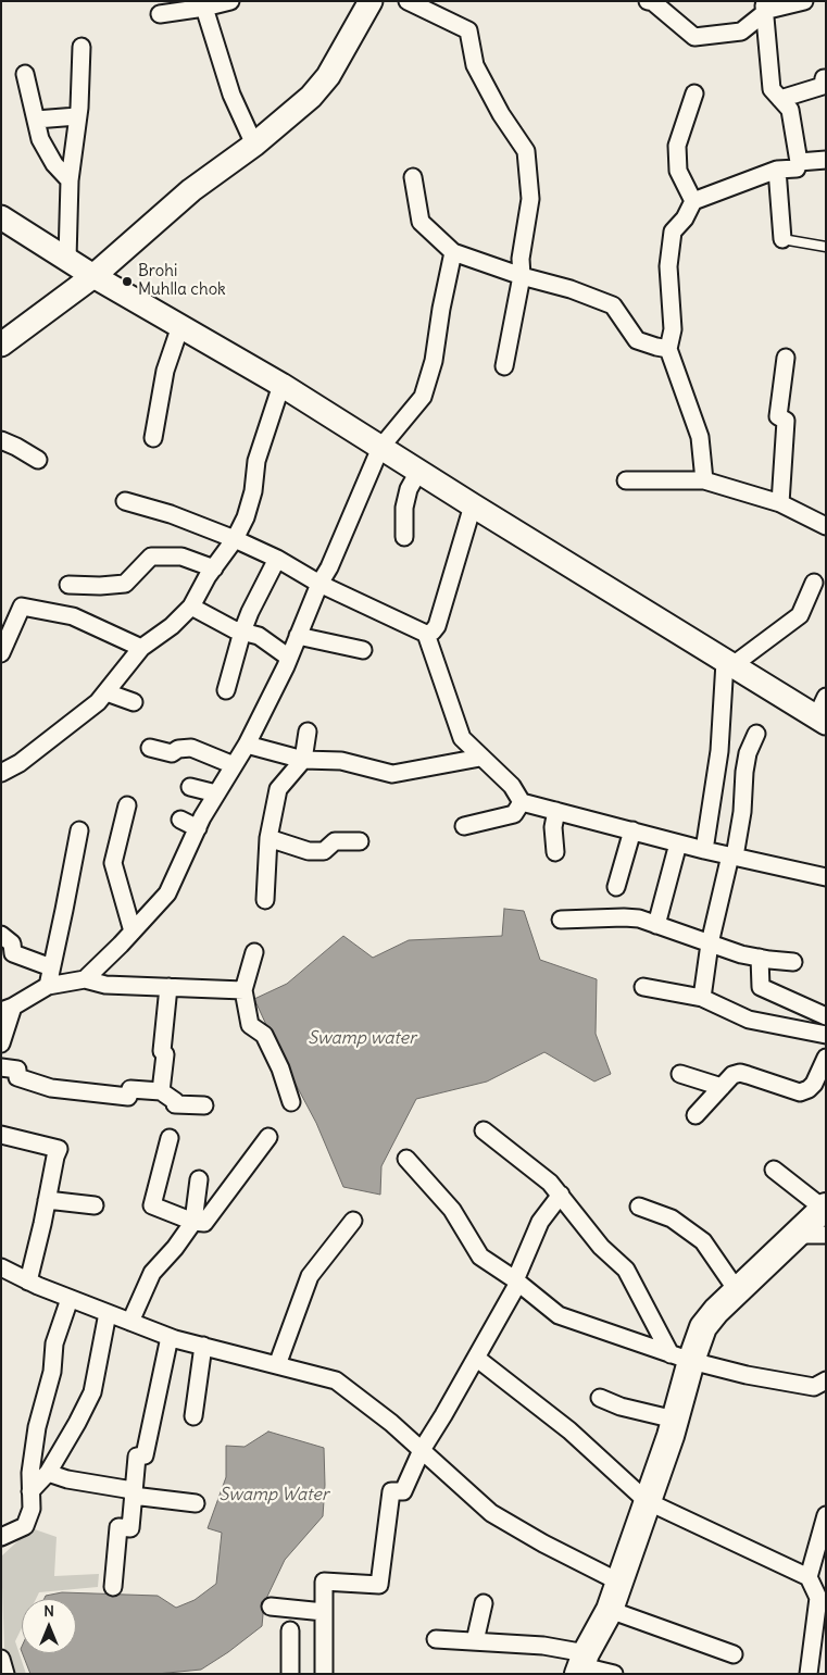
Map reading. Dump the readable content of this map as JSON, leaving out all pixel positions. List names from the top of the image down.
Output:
{
  "water": ["Swamp water", "Swamp Water"],
  "places": ["Brohi Muhlla chok"],
  "north": "top"
}
